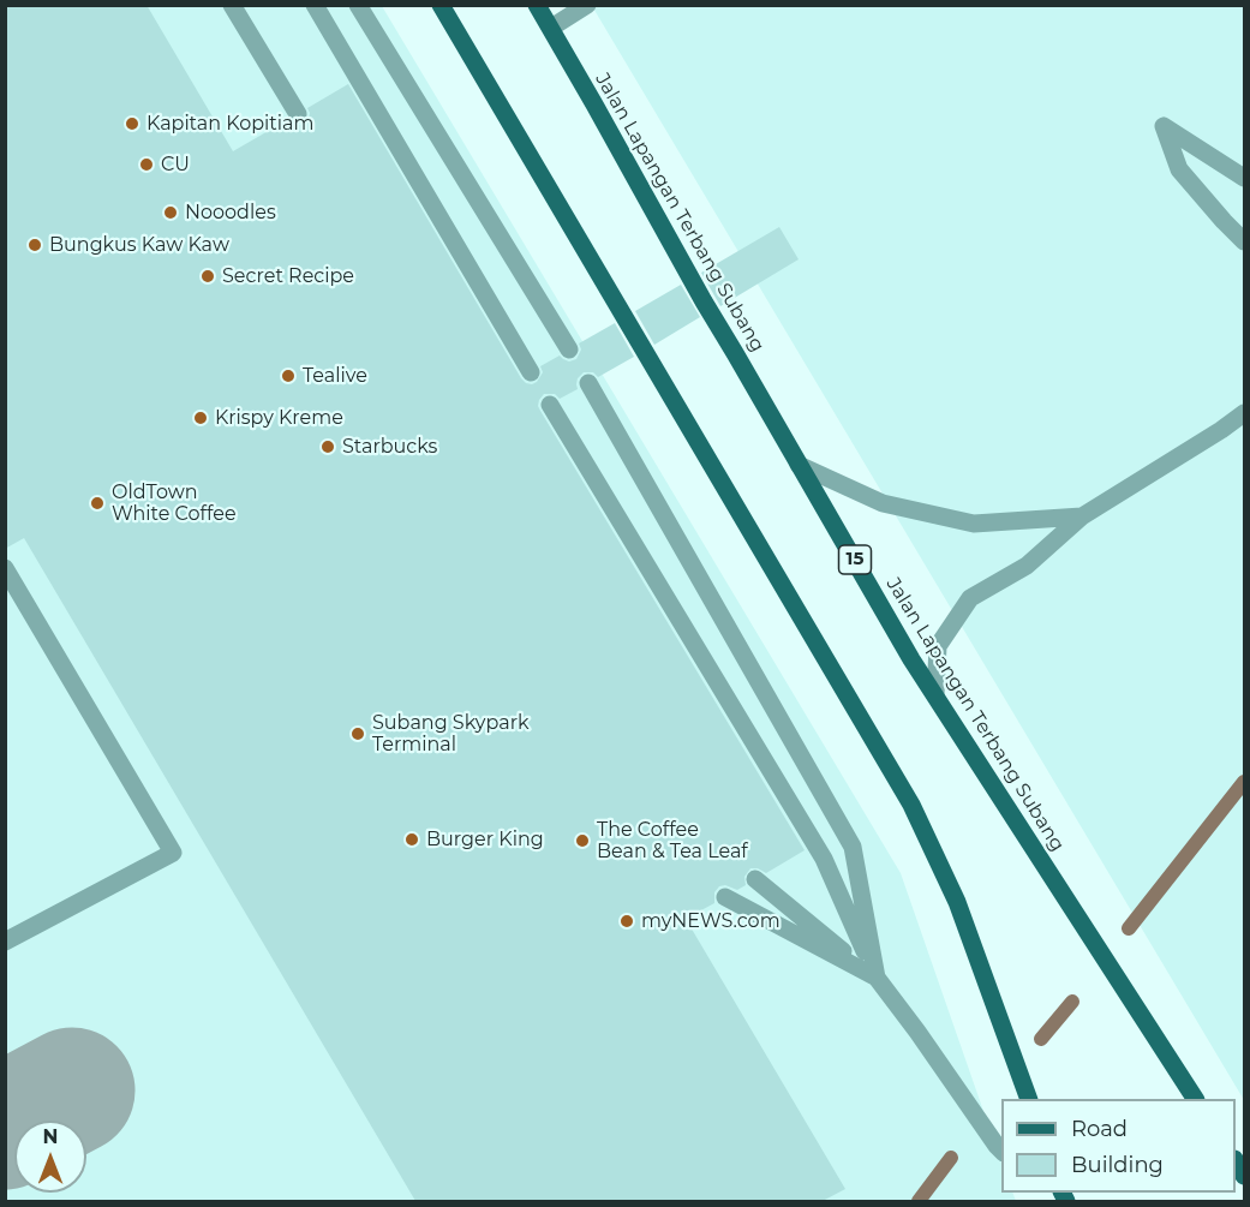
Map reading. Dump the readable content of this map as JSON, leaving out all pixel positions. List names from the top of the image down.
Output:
{
  "streets": {
    "main road": ["Jalan Lapangan Terbang Subang", "15"]
  },
  "places": [
    "Kapitan Kopitiam",
    "CU",
    "Nooodles",
    "Bungkus Kaw Kaw",
    "Secret Recipe",
    "Tealive",
    "Krispy Kreme",
    "Starbucks",
    "OldTown White Coffee",
    "Subang Skypark Terminal",
    "Burger King",
    "The Coffee Bean & Tea Leaf",
    "myNEWS.com"
  ],
  "legend": ["Road", "Building"],
  "north": "top"
}
